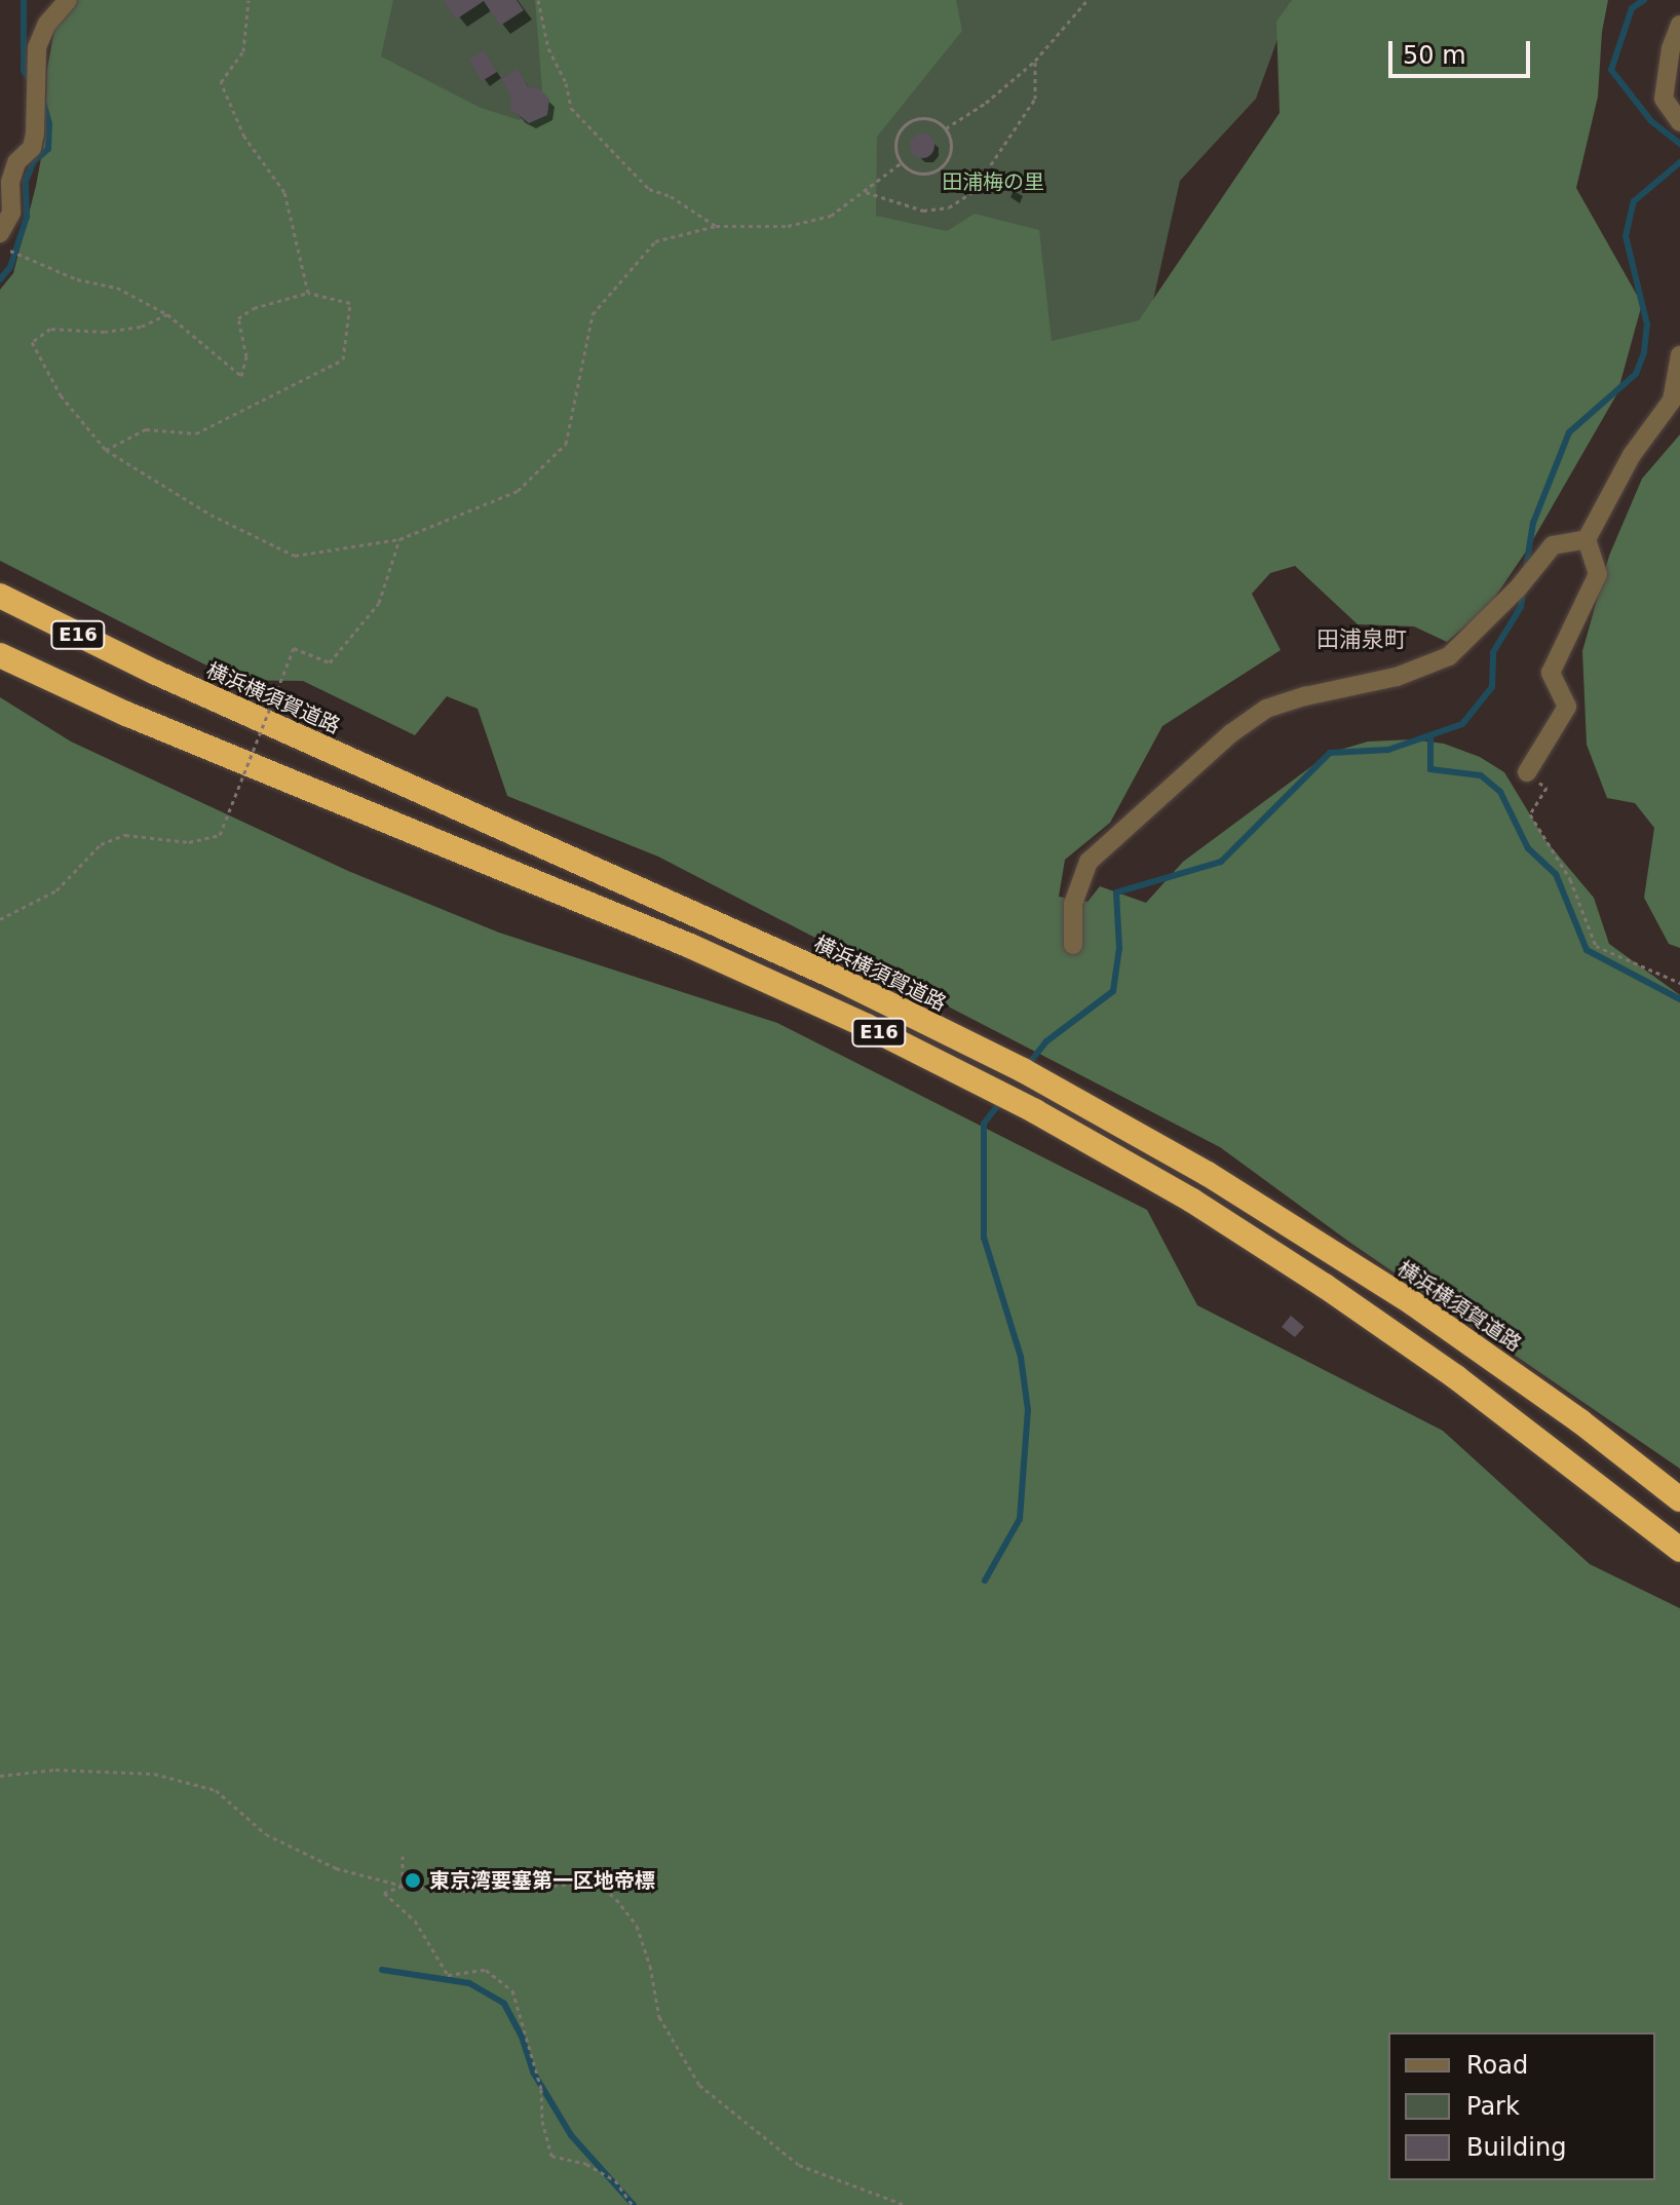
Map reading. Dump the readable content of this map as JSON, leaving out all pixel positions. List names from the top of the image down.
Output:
{
  "streets": {
    "highway": ["E16", "横浜横須賀道路"]
  },
  "districts": ["田浦泉町"],
  "parks": ["田浦梅の里"],
  "places": ["東京湾要塞第一区地帝標"],
  "legend": ["Road", "Park", "Building"],
  "scale_bar": "50 m"
}
